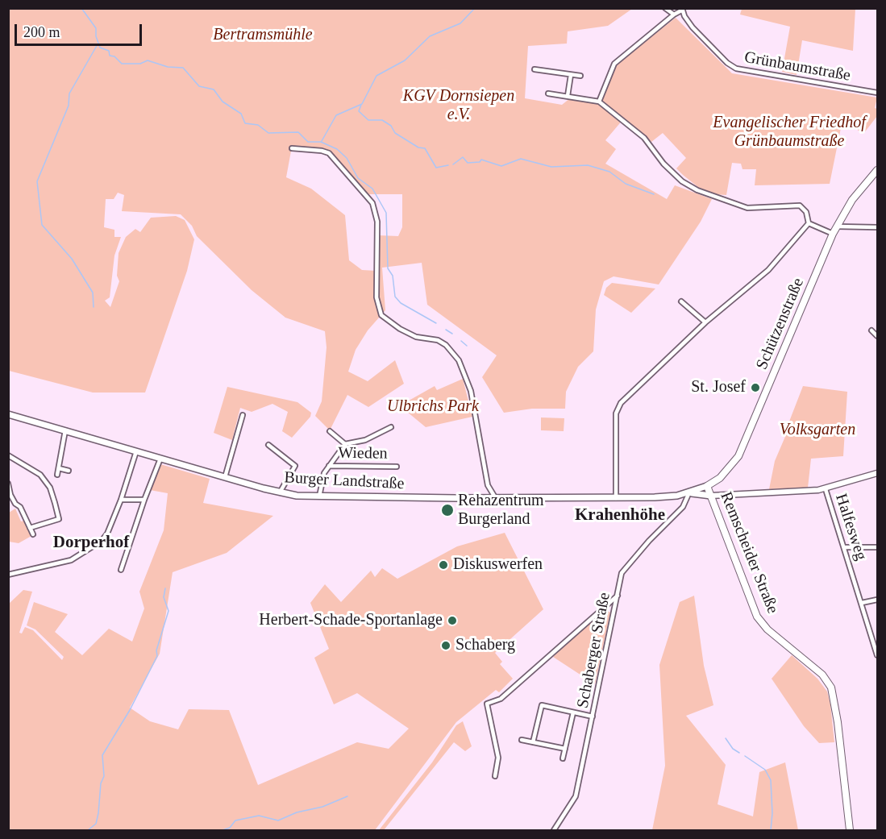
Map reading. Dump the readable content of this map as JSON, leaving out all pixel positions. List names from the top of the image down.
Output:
{
  "streets": {
    "main road": ["Schützenstraße", "Burger Landstraße", "Remscheider Straße"],
    "street": [
      "Grünbaumstraße",
      "Wieden",
      "Halfesweg",
      "Schaberger Straße"
    ]
  },
  "crossings": [
    ["Schützenstraße", "Burger Landstraße"],
    ["Schützenstraße", "Remscheider Straße"],
    ["Wieden", "Burger Landstraße"],
    ["Burger Landstraße", "Remscheider Straße"],
    ["Burger Landstraße", "Schaberger Straße"]
  ],
  "districts": ["Krahenhöhe", "Dorperhof"],
  "parks": [
    "Bertramsmühle",
    "KGV Dornsiepen e.V.",
    "Evangelischer Friedhof Grünbaumstraße",
    "Ulbrichs Park",
    "Volksgarten"
  ],
  "places": [
    "St. Josef",
    "Rehazentrum Burgerland",
    "Diskuswerfen",
    "Herbert-Schade-Sportanlage",
    "Schaberg"
  ],
  "scale_bar": "200 m"
}
